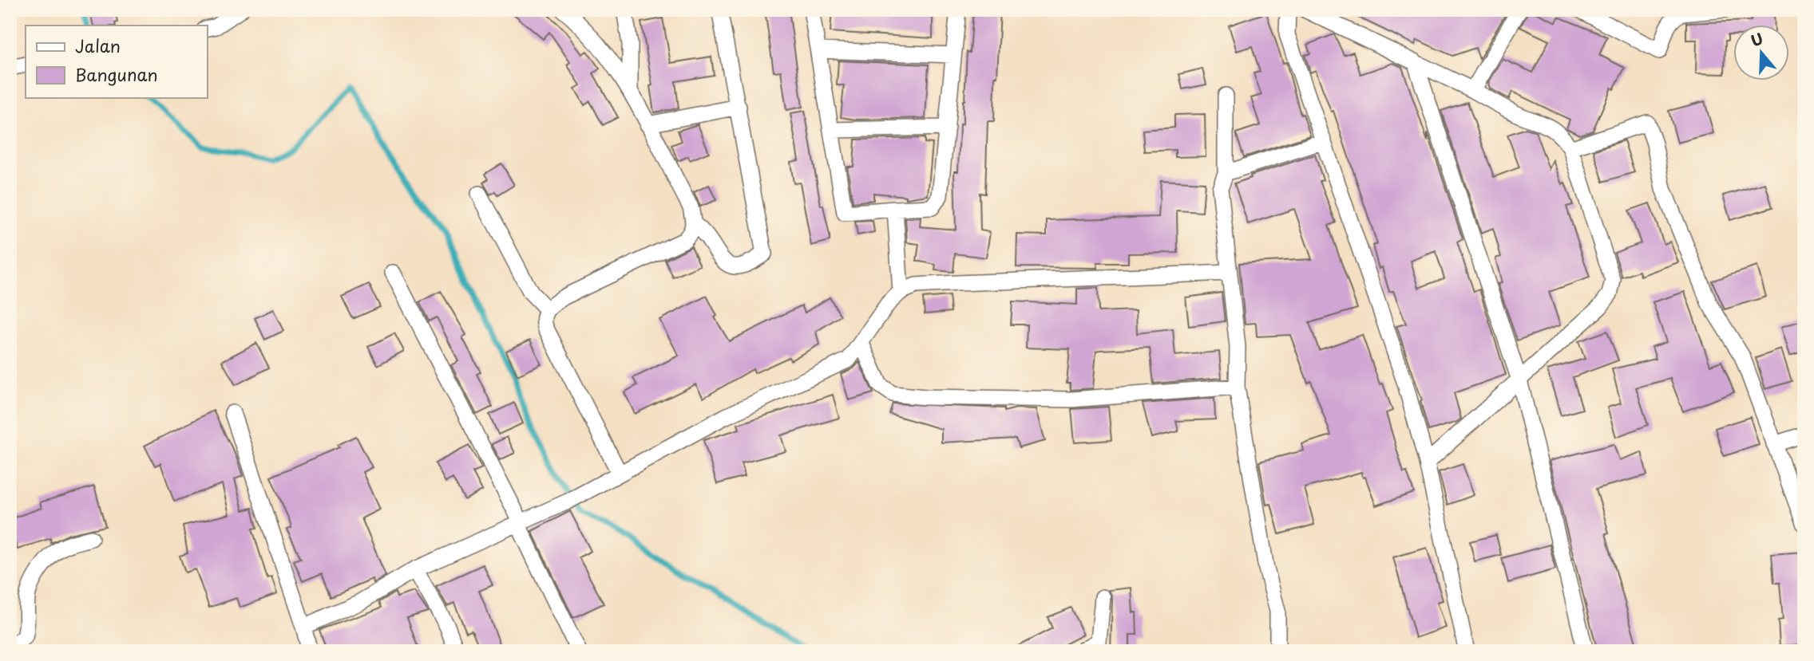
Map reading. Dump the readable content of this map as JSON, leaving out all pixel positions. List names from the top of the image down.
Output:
{
  "legend": ["Jalan", "Bangunan"],
  "north": "top"
}
